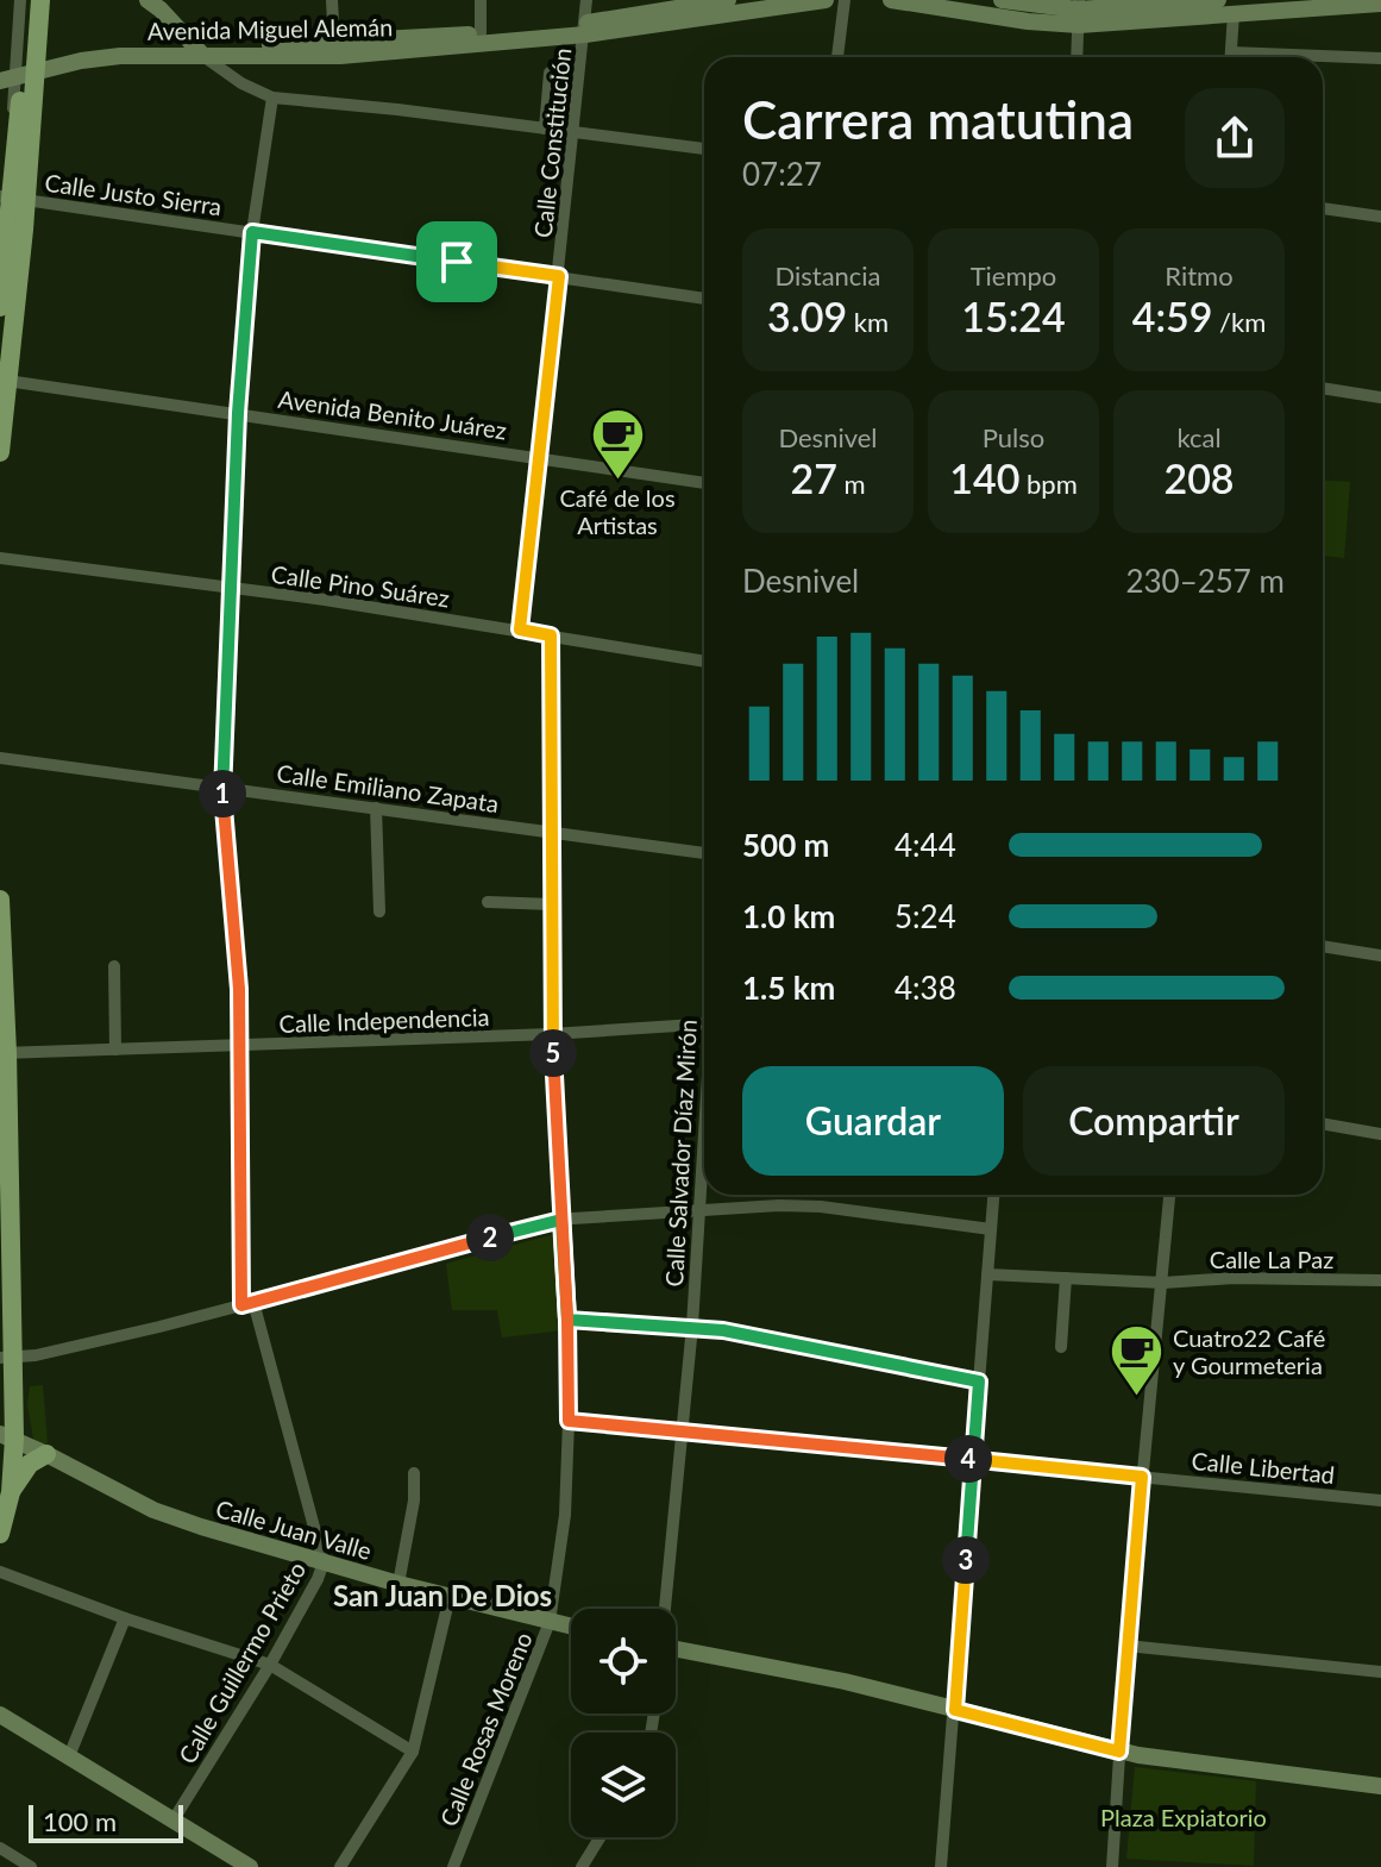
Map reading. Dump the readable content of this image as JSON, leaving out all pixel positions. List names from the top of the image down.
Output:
{
  "streets": {
    "main road": ["Avenida Miguel Alemán", "Calle Juan Valle"],
    "street": [
      "Calle Constitución",
      "Calle Justo Sierra",
      "Avenida Benito Juárez",
      "Calle Pino Suárez",
      "Calle Emiliano Zapata",
      "Calle Independencia",
      "Calle Salvador Díaz Mirón",
      "Calle La Paz",
      "Calle Libertad",
      "Calle Guillermo Prieto",
      "Calle Rosas Moreno"
    ]
  },
  "crossings": [
    ["Avenida Miguel Alemán", "Calle Constitución"],
    ["Calle Constitución", "Calle Justo Sierra"],
    ["Calle Constitución", "Avenida Benito Juárez"],
    ["Calle Constitución", "Calle Pino Suárez"],
    ["Calle Justo Sierra", "Calle Guillermo Prieto"],
    ["Avenida Benito Juárez", "Calle Guillermo Prieto"],
    ["Calle Pino Suárez", "Calle Guillermo Prieto"],
    ["Calle Pino Suárez", "Calle Rosas Moreno"],
    ["Calle Emiliano Zapata", "Calle Guillermo Prieto"],
    ["Calle Emiliano Zapata", "Calle Rosas Moreno"],
    ["Calle Independencia", "Calle Guillermo Prieto"],
    ["Calle Independencia", "Calle Rosas Moreno"],
    ["Calle Salvador Díaz Mirón", "Calle Libertad"],
    ["Calle Libertad", "Calle Rosas Moreno"],
    ["Calle Juan Valle", "Calle Guillermo Prieto"],
    ["Calle Juan Valle", "Calle Rosas Moreno"]
  ],
  "districts": ["San Juan De Dios"],
  "parks": ["Plaza Expiatorio"],
  "places": {
    "cafe": ["Café de los Artistas", "Cuatro22 Café y Gourmeteria"]
  },
  "scale_bar": "100 m",
  "page": {
    "heading": ["Carrera matutina", "07:27"],
    "stats": [
      ["Distancia", "3.09 km"],
      ["Tiempo", "15:24"],
      ["Ritmo", "4:59 /km"],
      ["Desnivel", "27 m"],
      ["Pulso", "140 bpm"],
      ["kcal", "208"]
    ],
    "chart": ["Desnivel", "230–257 m"],
    "pins": [
      "1",
      "5",
      "2",
      "4",
      "3"
    ],
    "list": [
      {
        "name": "500 m",
        "note": "4:44"
      },
      {
        "name": "1.0 km",
        "note": "5:24"
      },
      {
        "name": "1.5 km",
        "note": "4:38"
      }
    ],
    "buttons": ["Guardar", "Compartir"],
    "scale": "100 m"
  }
}
